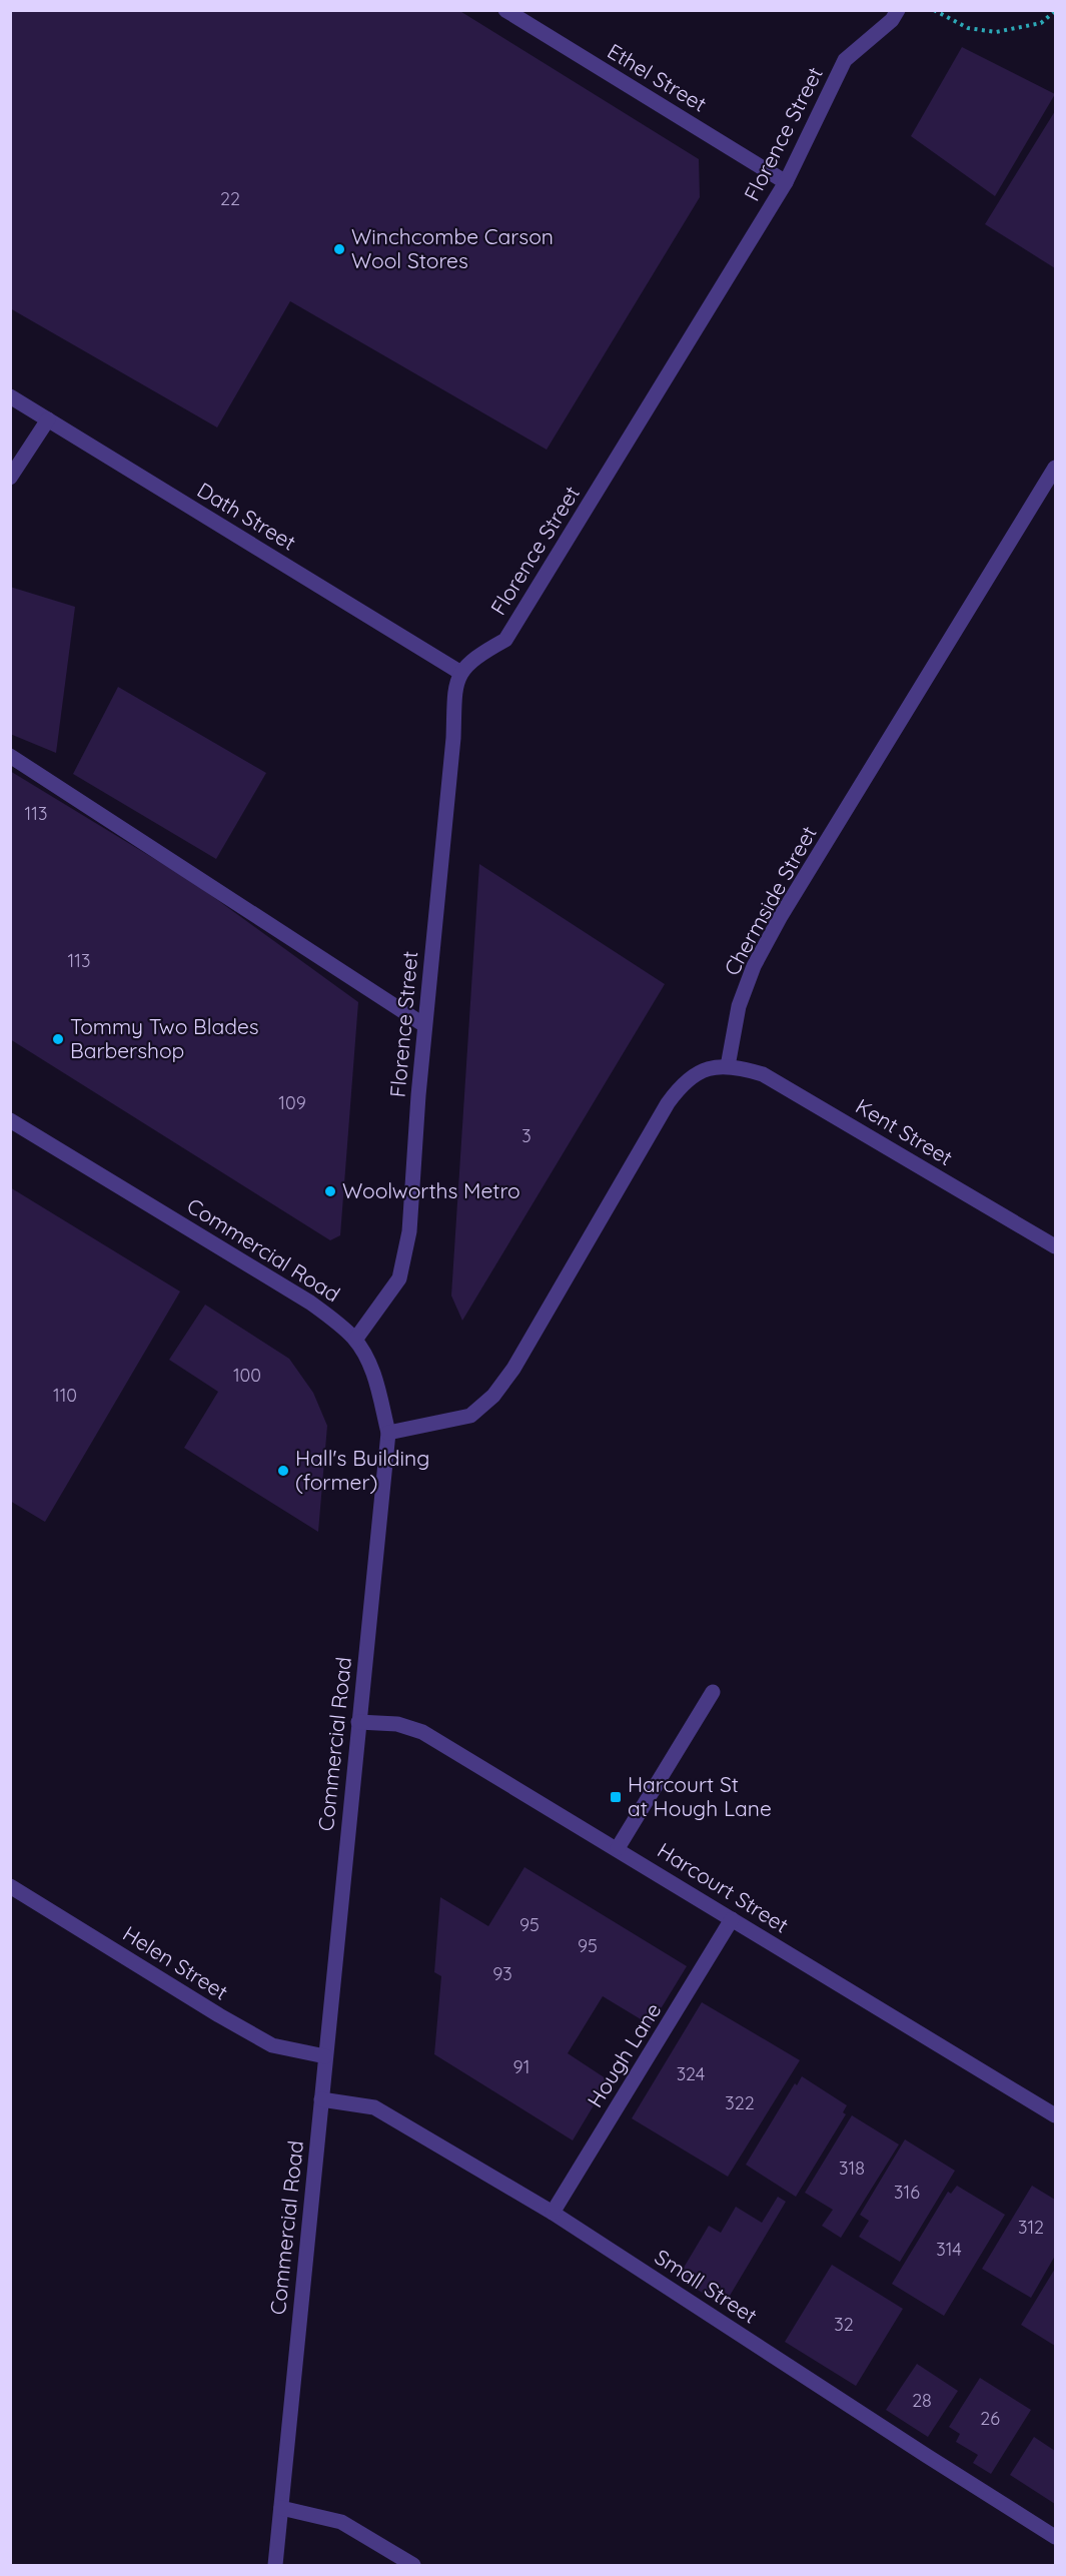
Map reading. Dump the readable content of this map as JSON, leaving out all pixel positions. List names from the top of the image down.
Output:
{
  "streets": {
    "street": [
      "Ethel Street",
      "Florence Street",
      "Dath Street",
      "Chermside Street",
      "Kent Street",
      "Commercial Road",
      "Harcourt Street",
      "Helen Street",
      "Hough Lane",
      "Small Street"
    ]
  },
  "crossings": [
    ["Ethel Street", "Florence Street"],
    ["Florence Street", "Dath Street"],
    ["Florence Street", "Commercial Road"],
    ["Chermside Street", "Kent Street"],
    ["Commercial Road", "Harcourt Street"],
    ["Commercial Road", "Helen Street"],
    ["Commercial Road", "Small Street"],
    ["Harcourt Street", "Hough Lane"],
    ["Hough Lane", "Small Street"]
  ],
  "places": {
    "other": [
      "Winchcombe Carson Wool Stores",
      "Tommy Two Blades Barbershop",
      "Woolworths Metro",
      "Hall's Building (former)"
    ],
    "transit": ["Harcourt St at Hough Lane"]
  },
  "house_numbers": [
    "22",
    "113",
    "113",
    "109",
    "3",
    "100",
    "110",
    "95",
    "95",
    "93",
    "91",
    "324",
    "322",
    "318",
    "316",
    "312",
    "314",
    "32",
    "28",
    "26"
  ]
}
